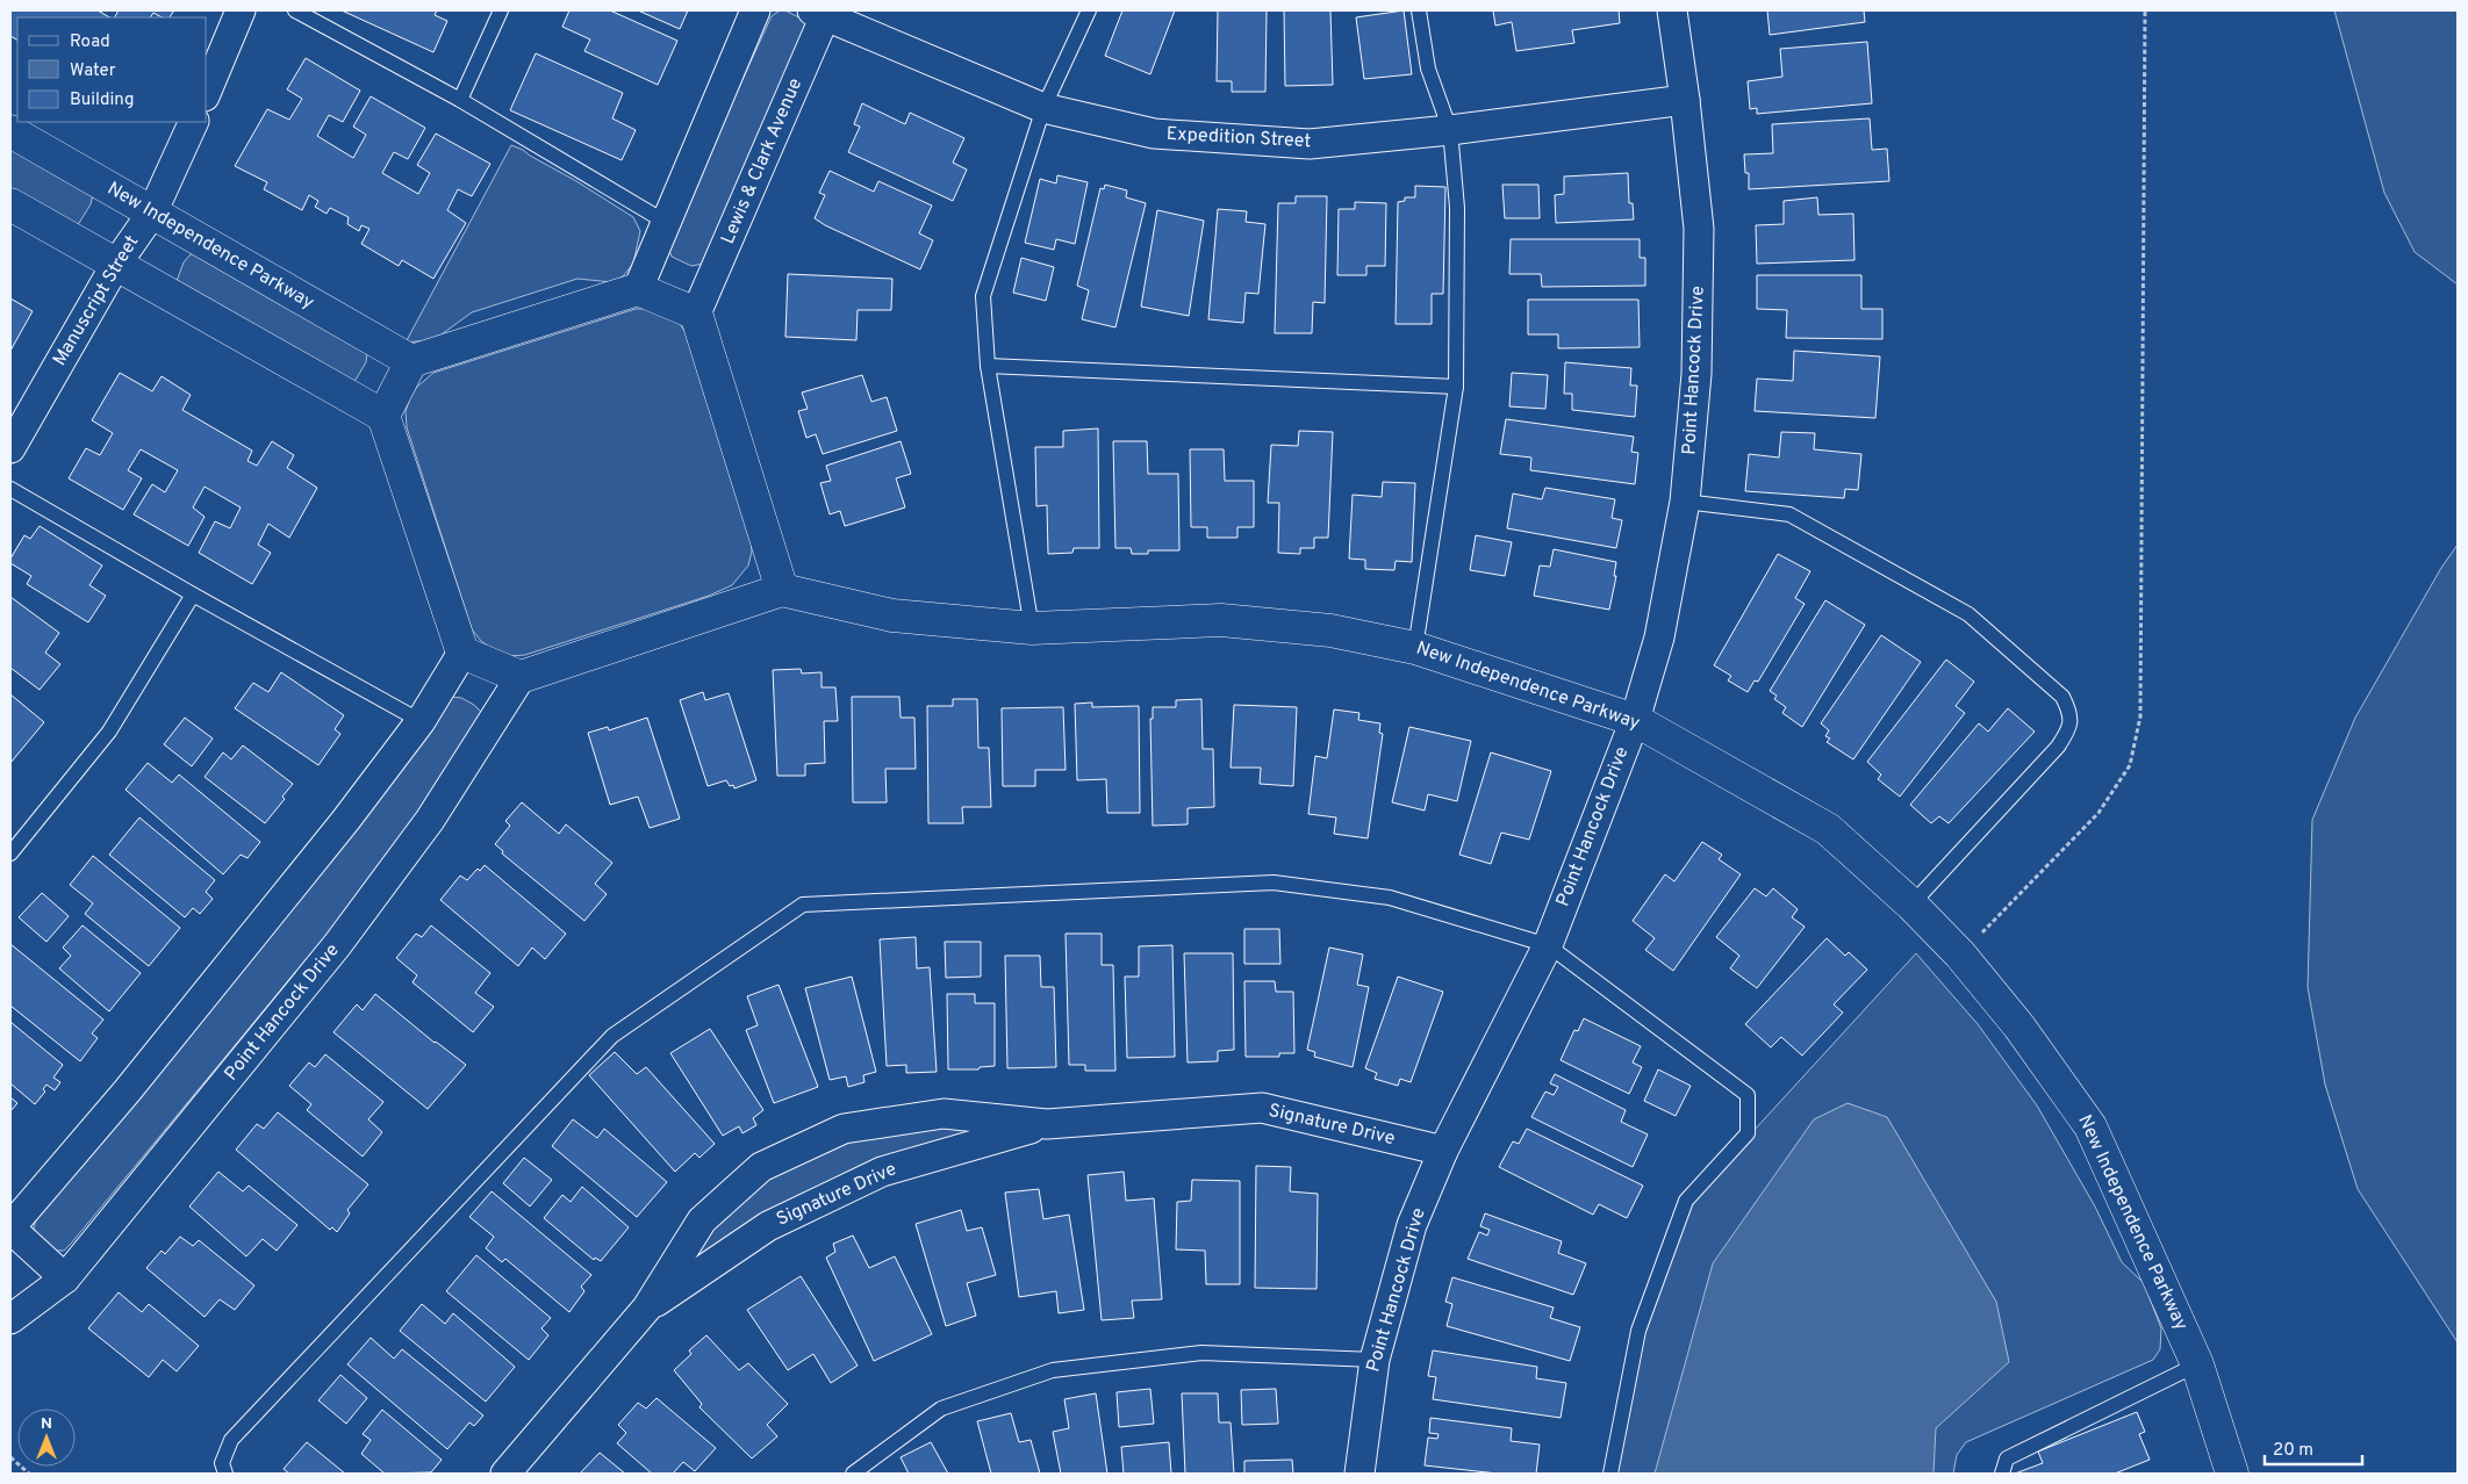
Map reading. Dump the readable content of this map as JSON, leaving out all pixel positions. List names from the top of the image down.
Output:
{
  "streets": {
    "street": [
      "Expedition Street",
      "Lewis & Clark Avenue",
      "New Independence Parkway",
      "Manuscript Street",
      "Point Hancock Drive",
      "Signature Drive"
    ]
  },
  "crossings": [
    ["Expedition Street", "Lewis & Clark Avenue"],
    ["Expedition Street", "Point Hancock Drive"],
    ["New Independence Parkway", "Manuscript Street"],
    ["New Independence Parkway", "Point Hancock Drive"],
    ["Point Hancock Drive", "Signature Drive"]
  ],
  "legend": ["Road", "Water", "Building"],
  "scale_bar": "20 m",
  "north": "top"
}
